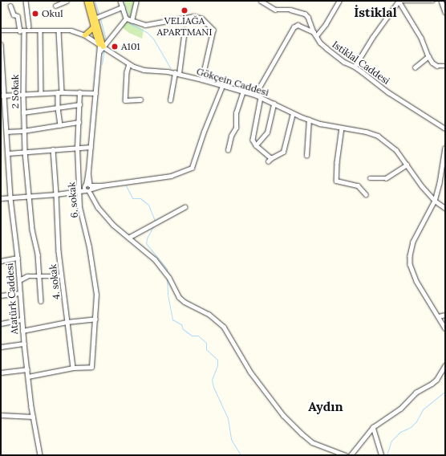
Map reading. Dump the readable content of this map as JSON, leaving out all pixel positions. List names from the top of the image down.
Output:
{
  "streets": {
    "street": [
      "Istiklal Caddesi",
      "Gökçein Caddesi",
      "2 Sokak",
      "6. sokak",
      "4. sokak",
      "Atatürk Caddesi"
    ]
  },
  "crossings": [
    ["Gökçein Caddesi", "2 Sokak"],
    ["6. sokak", "4. sokak"]
  ],
  "districts": ["İstiklal", "Aydın"],
  "places": ["VELİAĞA APARTMANI", "Okul", "A101"]
}
